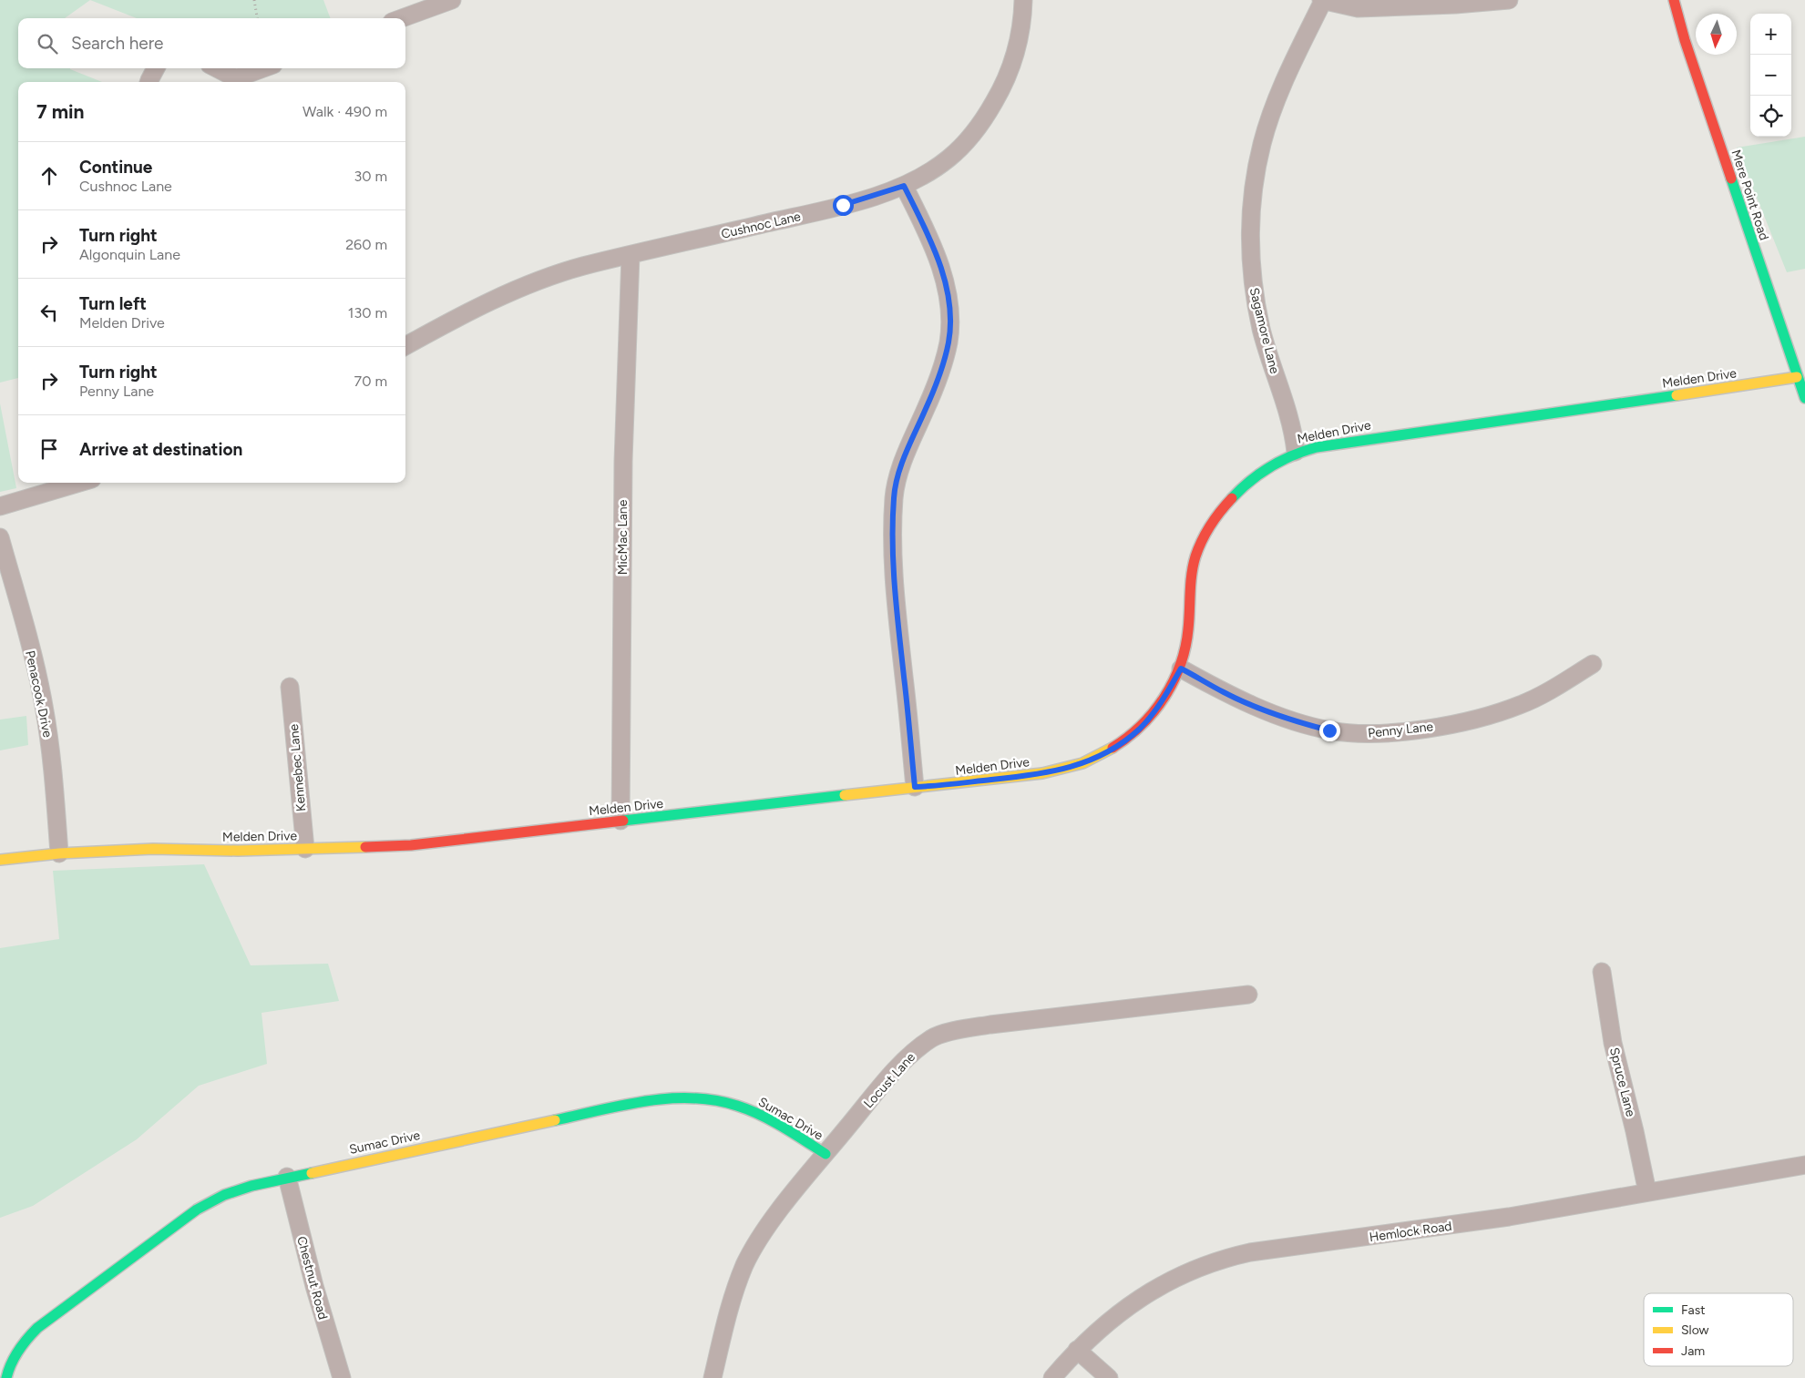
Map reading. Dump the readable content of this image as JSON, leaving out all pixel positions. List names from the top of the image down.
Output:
{
  "streets": {
    "street": [
      "Mere Point Road",
      "Cushnoc Lane",
      "Sagamore Lane",
      "Melden Drive",
      "MicMac Lane",
      "Penacook Drive",
      "Penny Lane",
      "Kennebec Lane",
      "Locust Lane",
      "Spruce Lane",
      "Sumac Drive",
      "Hemlock Road",
      "Chestnut Road"
    ]
  },
  "crossings": [
    ["Mere Point Road", "Melden Drive"],
    ["Cushnoc Lane", "MicMac Lane"],
    ["Sagamore Lane", "Melden Drive"],
    ["Melden Drive", "MicMac Lane"],
    ["Melden Drive", "Penacook Drive"],
    ["Melden Drive", "Penny Lane"],
    ["Melden Drive", "Kennebec Lane"],
    ["Locust Lane", "Sumac Drive"],
    ["Spruce Lane", "Hemlock Road"],
    ["Sumac Drive", "Chestnut Road"]
  ],
  "legend": ["Fast", "Slow", "Jam"],
  "north": "bottom",
  "page": {
    "map_buttons": ["+", "−"],
    "search": "Search here",
    "heading": ["7 min", "Walk · 490 m"],
    "list": [
      ["Continue", "Cushnoc Lane", "30 m"],
      ["Turn right", "Algonquin Lane", "260 m"],
      ["Turn left", "Melden Drive", "130 m"],
      ["Turn right", "Penny Lane", "70 m"],
      "Arrive at destination"
    ]
  }
}
